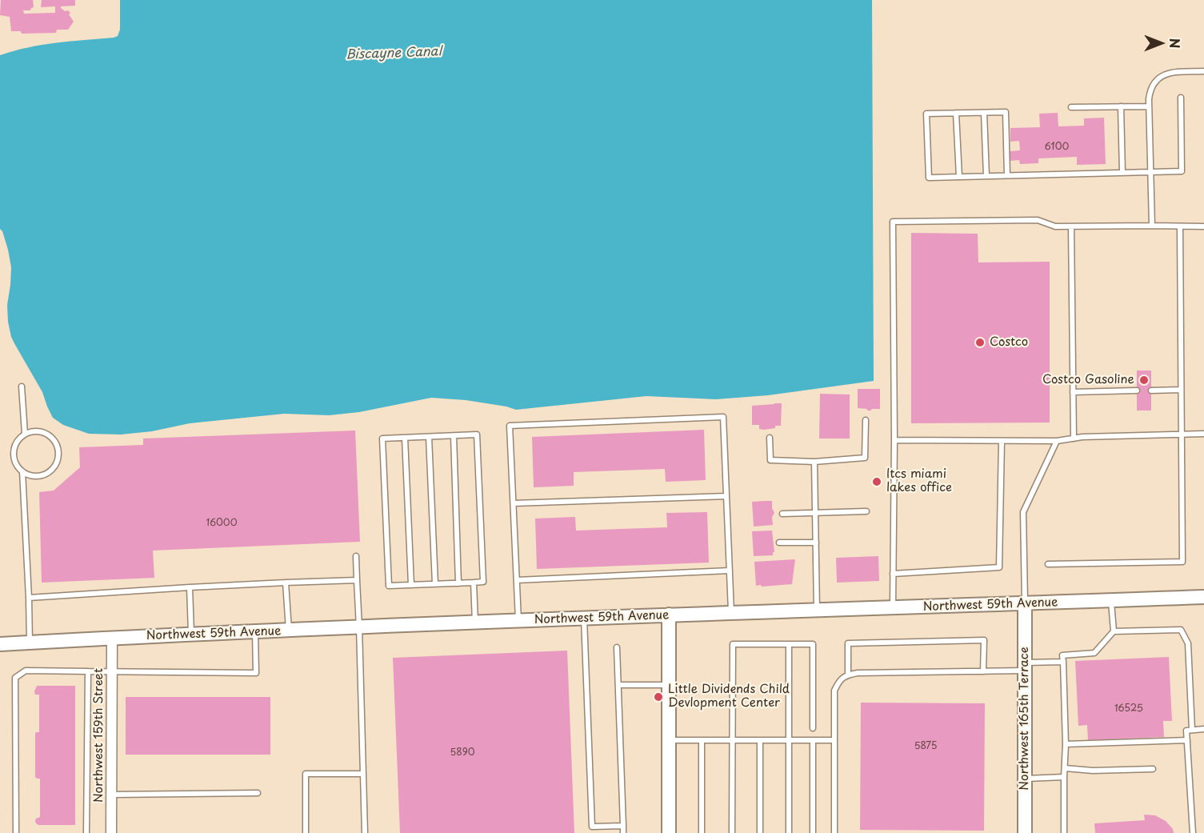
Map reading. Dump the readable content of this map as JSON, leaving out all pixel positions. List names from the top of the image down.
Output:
{
  "streets": {
    "street": ["Northwest 59th Avenue", "Northwest 165th Terrace", "Northwest 159th Street"]
  },
  "crossings": [
    ["Northwest 59th Avenue", "Northwest 165th Terrace"],
    ["Northwest 59th Avenue", "Northwest 159th Street"]
  ],
  "water": ["Biscayne Canal"],
  "places": [
    "Costco",
    "Costco Gasoline",
    "ltcs miami lakes office",
    "Little Dividends Child Devlopment Center"
  ],
  "house_numbers": [
    "6100",
    "16000",
    "16525",
    "5875",
    "5890"
  ],
  "north": "right"
}
